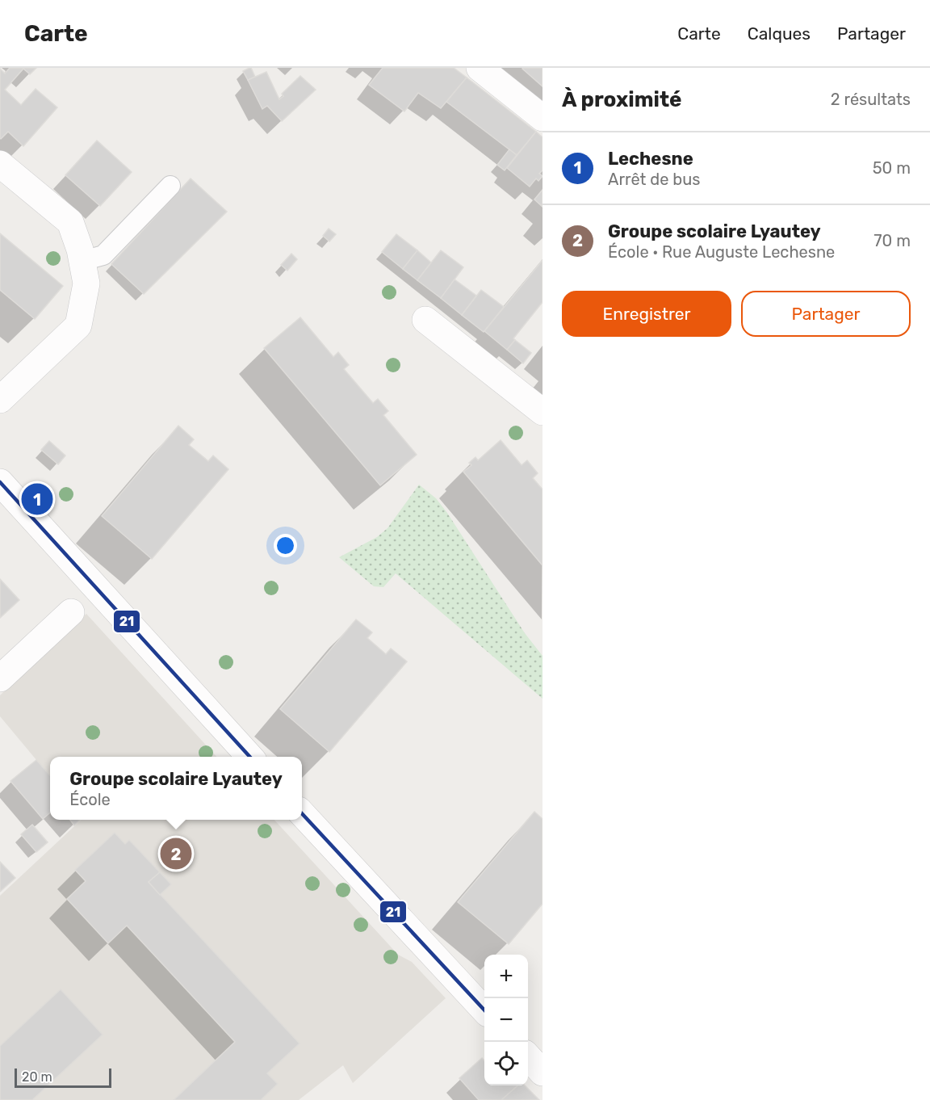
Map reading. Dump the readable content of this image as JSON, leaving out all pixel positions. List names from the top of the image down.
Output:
{
  "lines": ["transit line 21"],
  "scale_bar": "20 m",
  "page": {
    "header": "Carte",
    "nav": ["Carte", "Calques", "Partager"],
    "heading": ["À proximité", "2 résultats"],
    "list": [
      {
        "mark": "1",
        "name": "Lechesne",
        "note": "Arrêt de bus",
        "value": "50 m"
      },
      {
        "mark": "2",
        "name": "Groupe scolaire Lyautey",
        "note": "École · Rue Auguste Lechesne",
        "value": "70 m"
      }
    ],
    "buttons": ["Enregistrer", "Partager"],
    "pins": ["1", "2"],
    "popup": ["Groupe scolaire Lyautey", "École"],
    "map_buttons": ["+", "−"],
    "scale": "20 m"
  }
}
